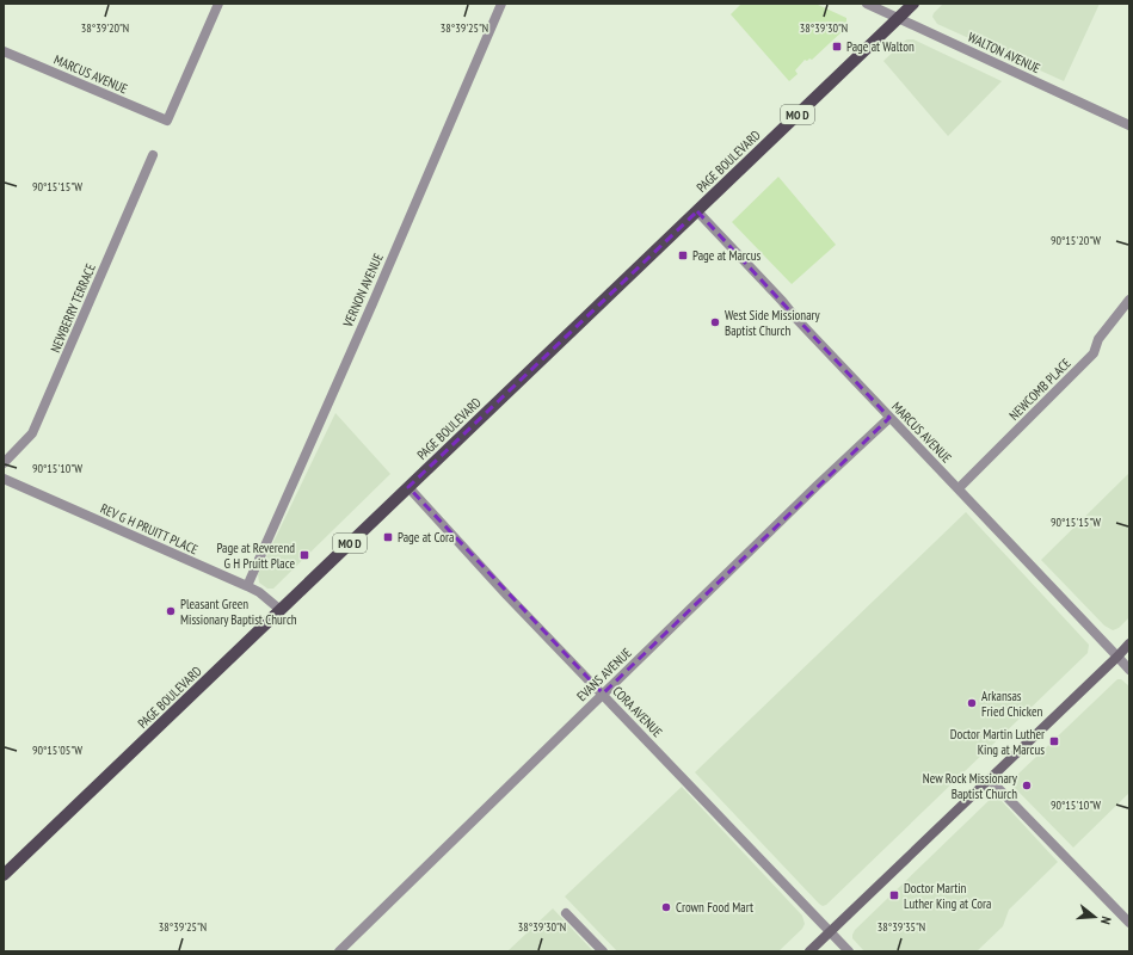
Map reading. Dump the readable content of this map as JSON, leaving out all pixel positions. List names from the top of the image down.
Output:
{
  "streets": {
    "main road": ["MO D", "PAGE BOULEVARD"],
    "street": [
      "WALTON AVENUE",
      "MARCUS AVENUE",
      "VERNON AVENUE",
      "NEWBERRY TERRACE",
      "NEWCOMB PLACE",
      "REV G H PRUITT PLACE",
      "EVANS AVENUE",
      "CORA AVENUE"
    ]
  },
  "crossings": [
    ["WALTON AVENUE", "PAGE BOULEVARD"],
    ["MARCUS AVENUE", "PAGE BOULEVARD"],
    ["MARCUS AVENUE", "NEWCOMB PLACE"],
    ["MARCUS AVENUE", "EVANS AVENUE"],
    ["PAGE BOULEVARD", "REV G H PRUITT PLACE"],
    ["PAGE BOULEVARD", "CORA AVENUE"],
    ["VERNON AVENUE", "REV G H PRUITT PLACE"],
    ["EVANS AVENUE", "CORA AVENUE"]
  ],
  "places": {
    "transit": [
      "Page at Walton",
      "Page at Marcus",
      "Page at Cora",
      "Page at Reverend G H Pruitt Place",
      "Doctor Martin Luther King at Marcus",
      "Doctor Martin Luther King at Cora"
    ],
    "other": [
      "West Side Missionary Baptist Church",
      "Pleasant Green Missionary Baptist Church",
      "Arkansas Fried Chicken",
      "New Rock Missionary Baptist Church",
      "Crown Food Mart"
    ]
  },
  "north": "right",
  "coordinates": [
    "38°39'20\"N",
    "38°39'25\"N",
    "38°39'30\"N",
    "90°15'15\"W",
    "90°15'20\"W",
    "90°15'10\"W",
    "90°15'05\"W",
    "38°39'35\"N"
  ]
}
